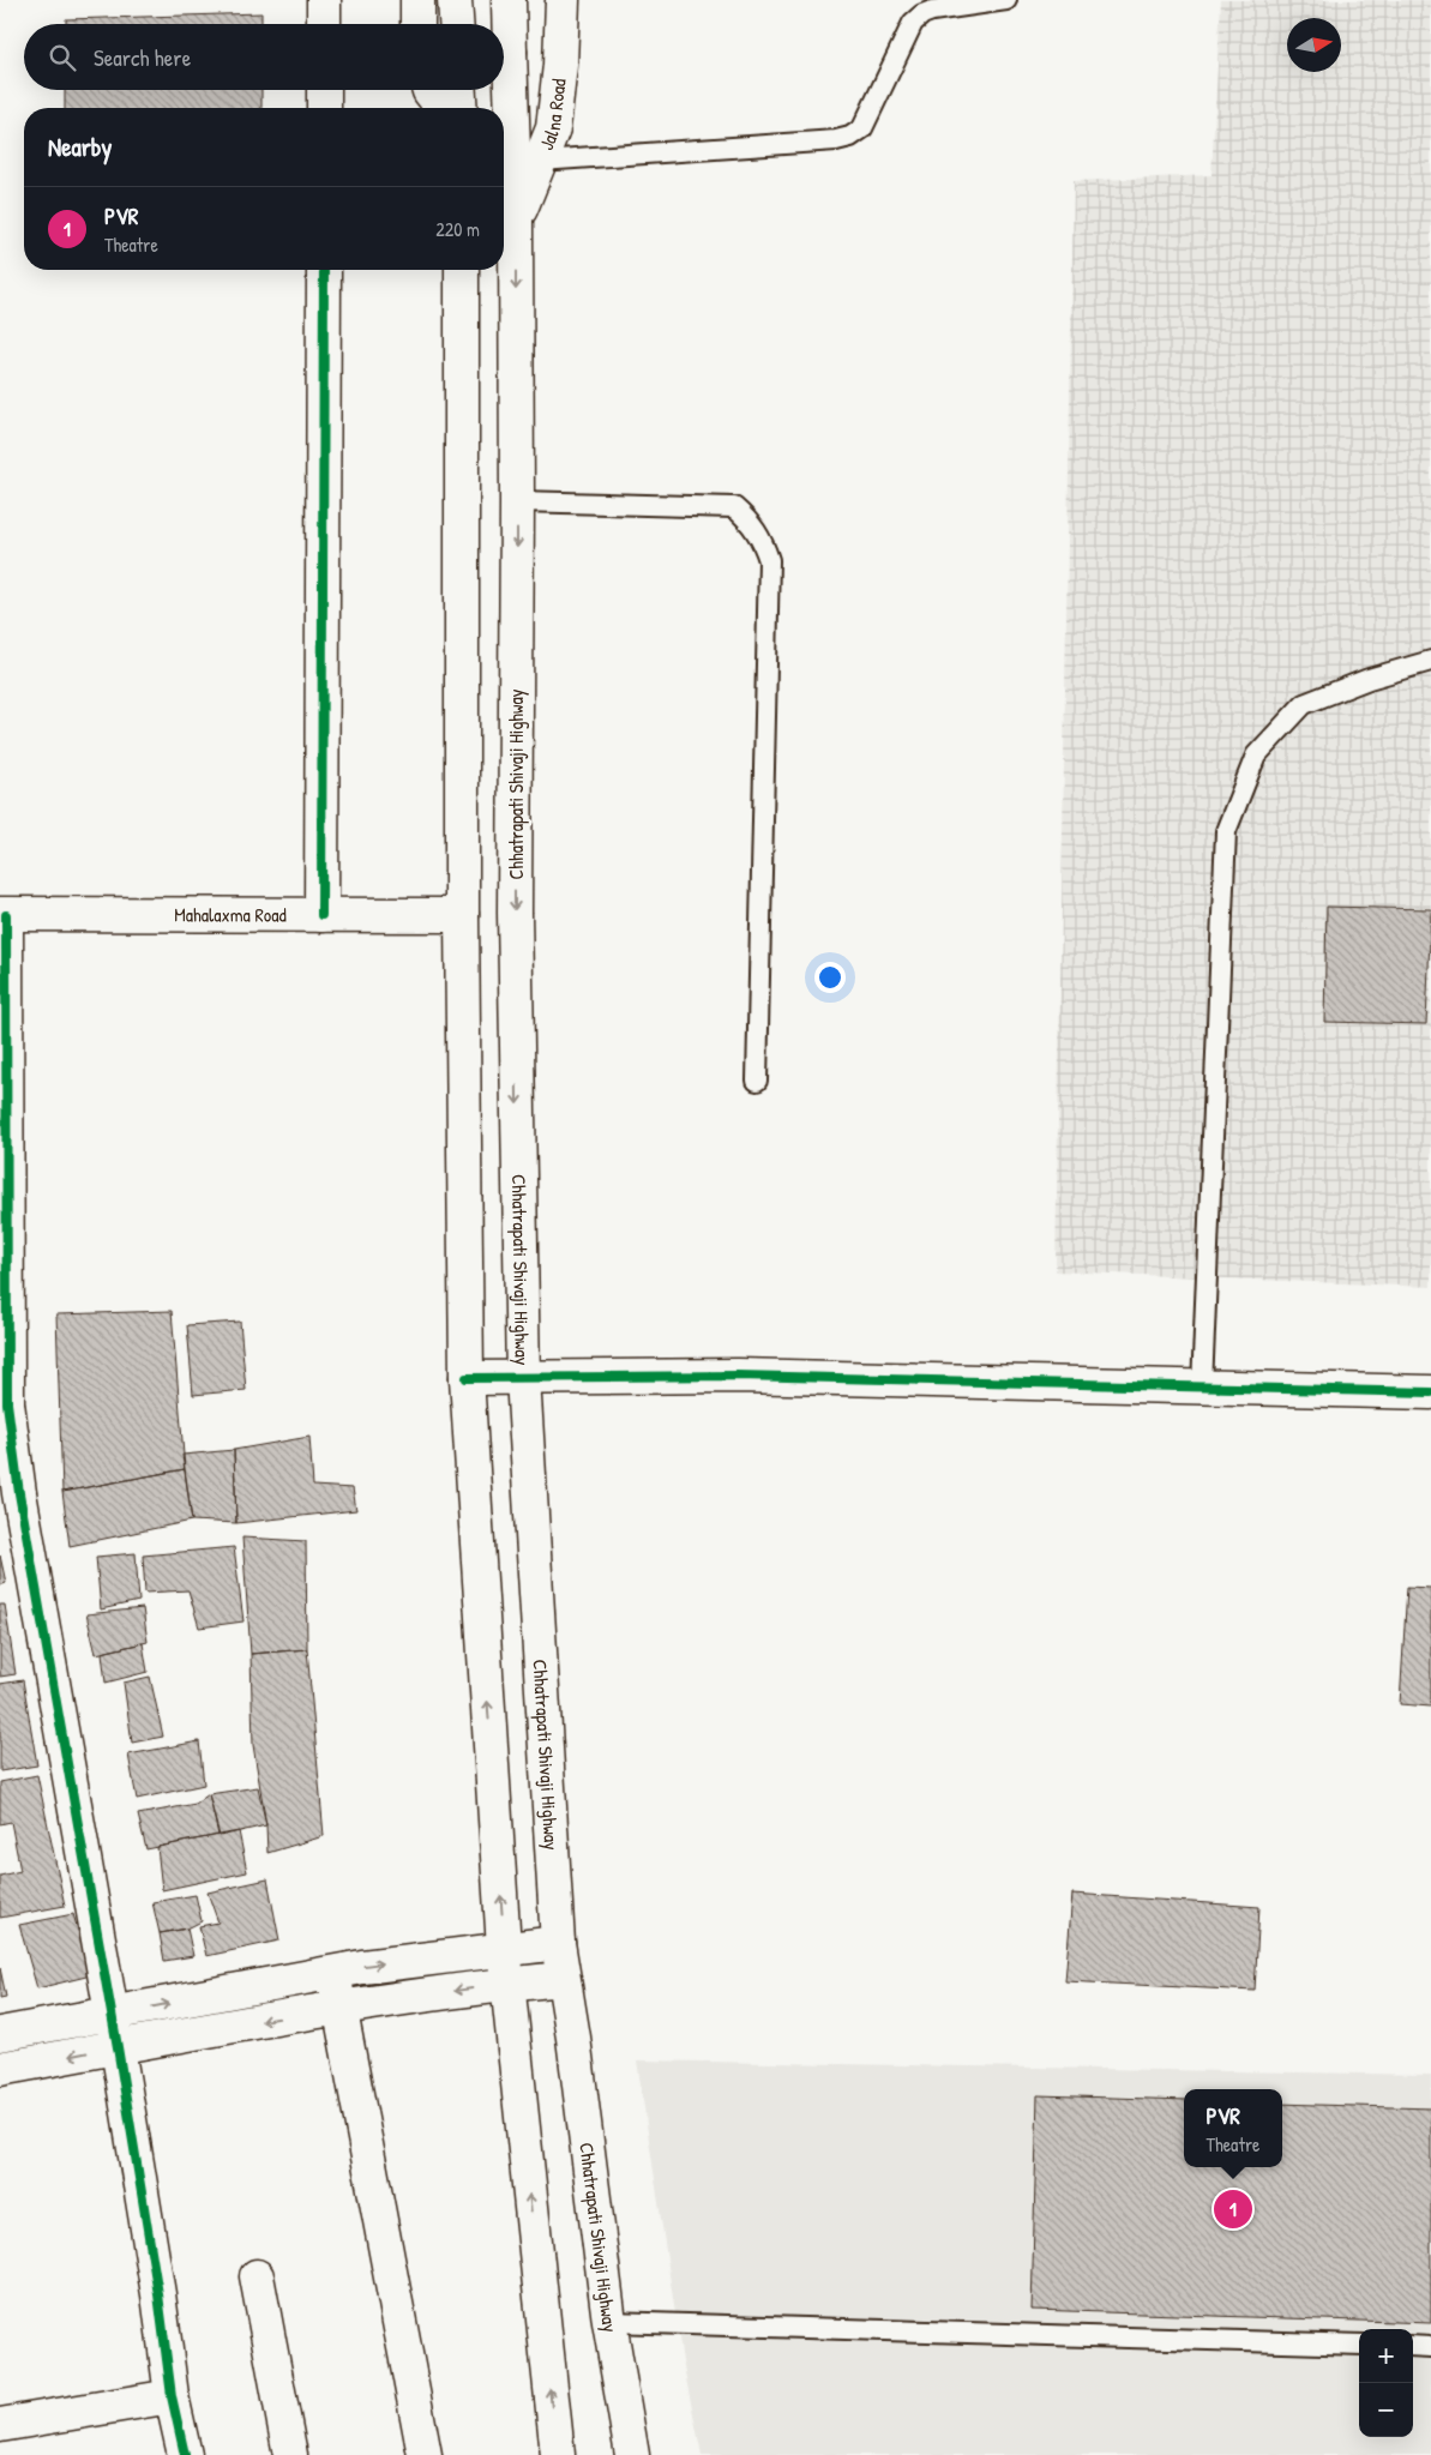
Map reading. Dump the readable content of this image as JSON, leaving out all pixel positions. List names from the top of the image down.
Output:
{
  "streets": {
    "main road": ["Jalna Road", "Chhatrapati Shivaji Highway", "Mahalaxma Road"]
  },
  "crossings": [
    ["Jalna Road", "Chhatrapati Shivaji Highway"]
  ],
  "north": "right",
  "page": {
    "search": "Search here",
    "heading": "Nearby",
    "list": [
      {
        "mark": "1",
        "name": "PVR",
        "note": "Theatre",
        "value": "220 m"
      }
    ],
    "popup": ["PVR", "Theatre"],
    "pins": "1",
    "map_buttons": ["+", "−"]
  }
}
